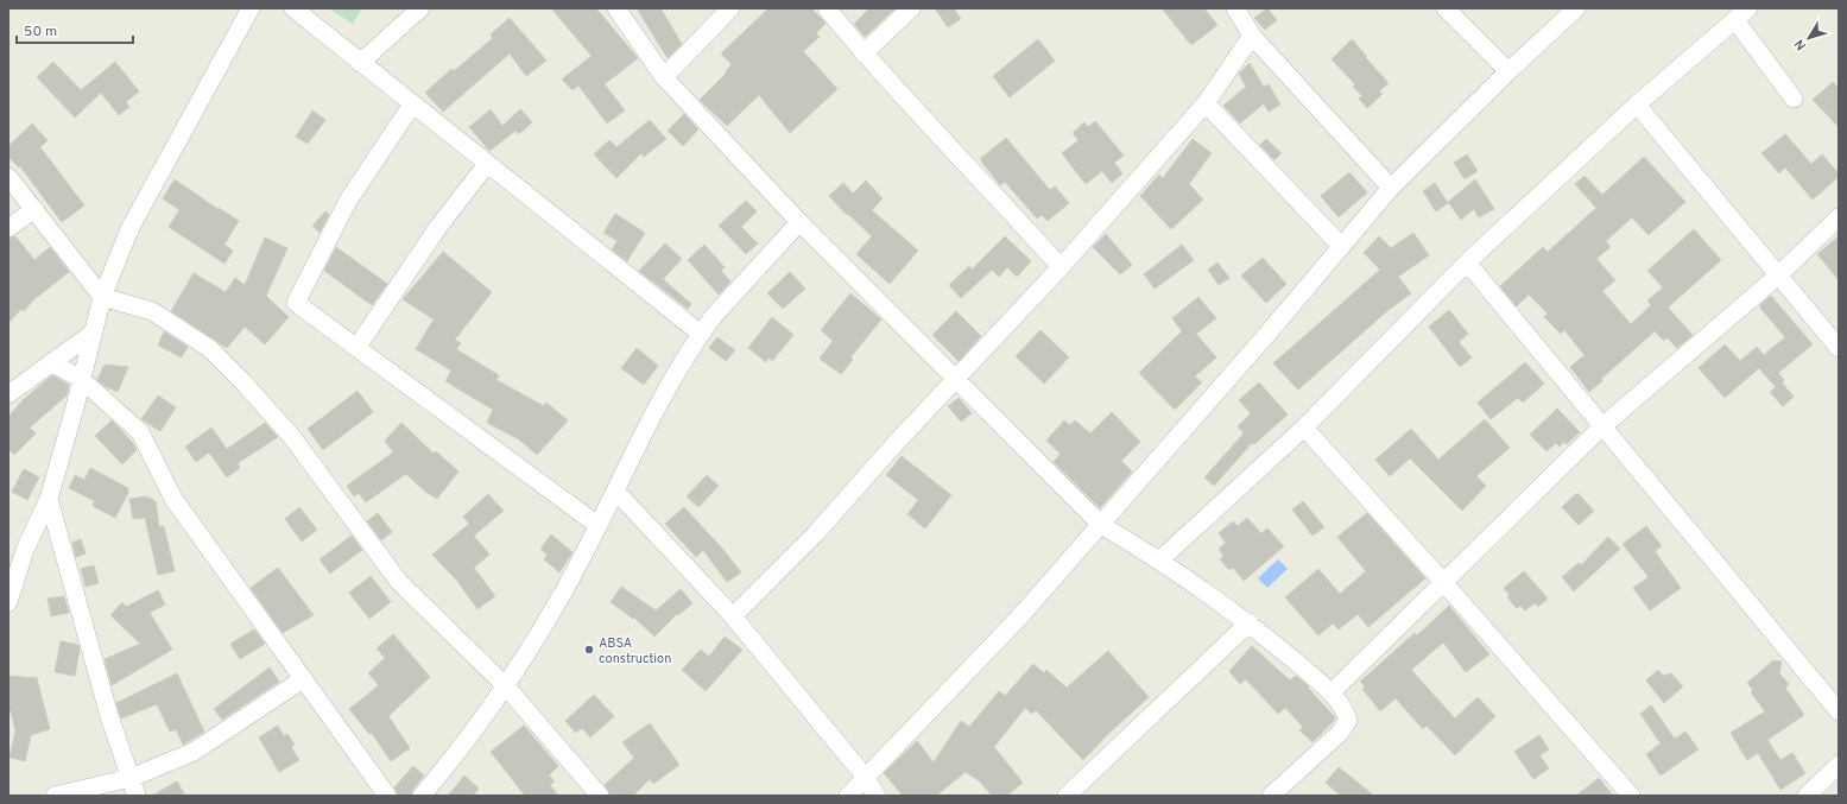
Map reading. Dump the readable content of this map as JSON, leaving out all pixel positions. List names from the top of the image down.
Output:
{
  "places": ["ABSA construction"],
  "scale_bar": "50 m",
  "north": "bottom left"
}
